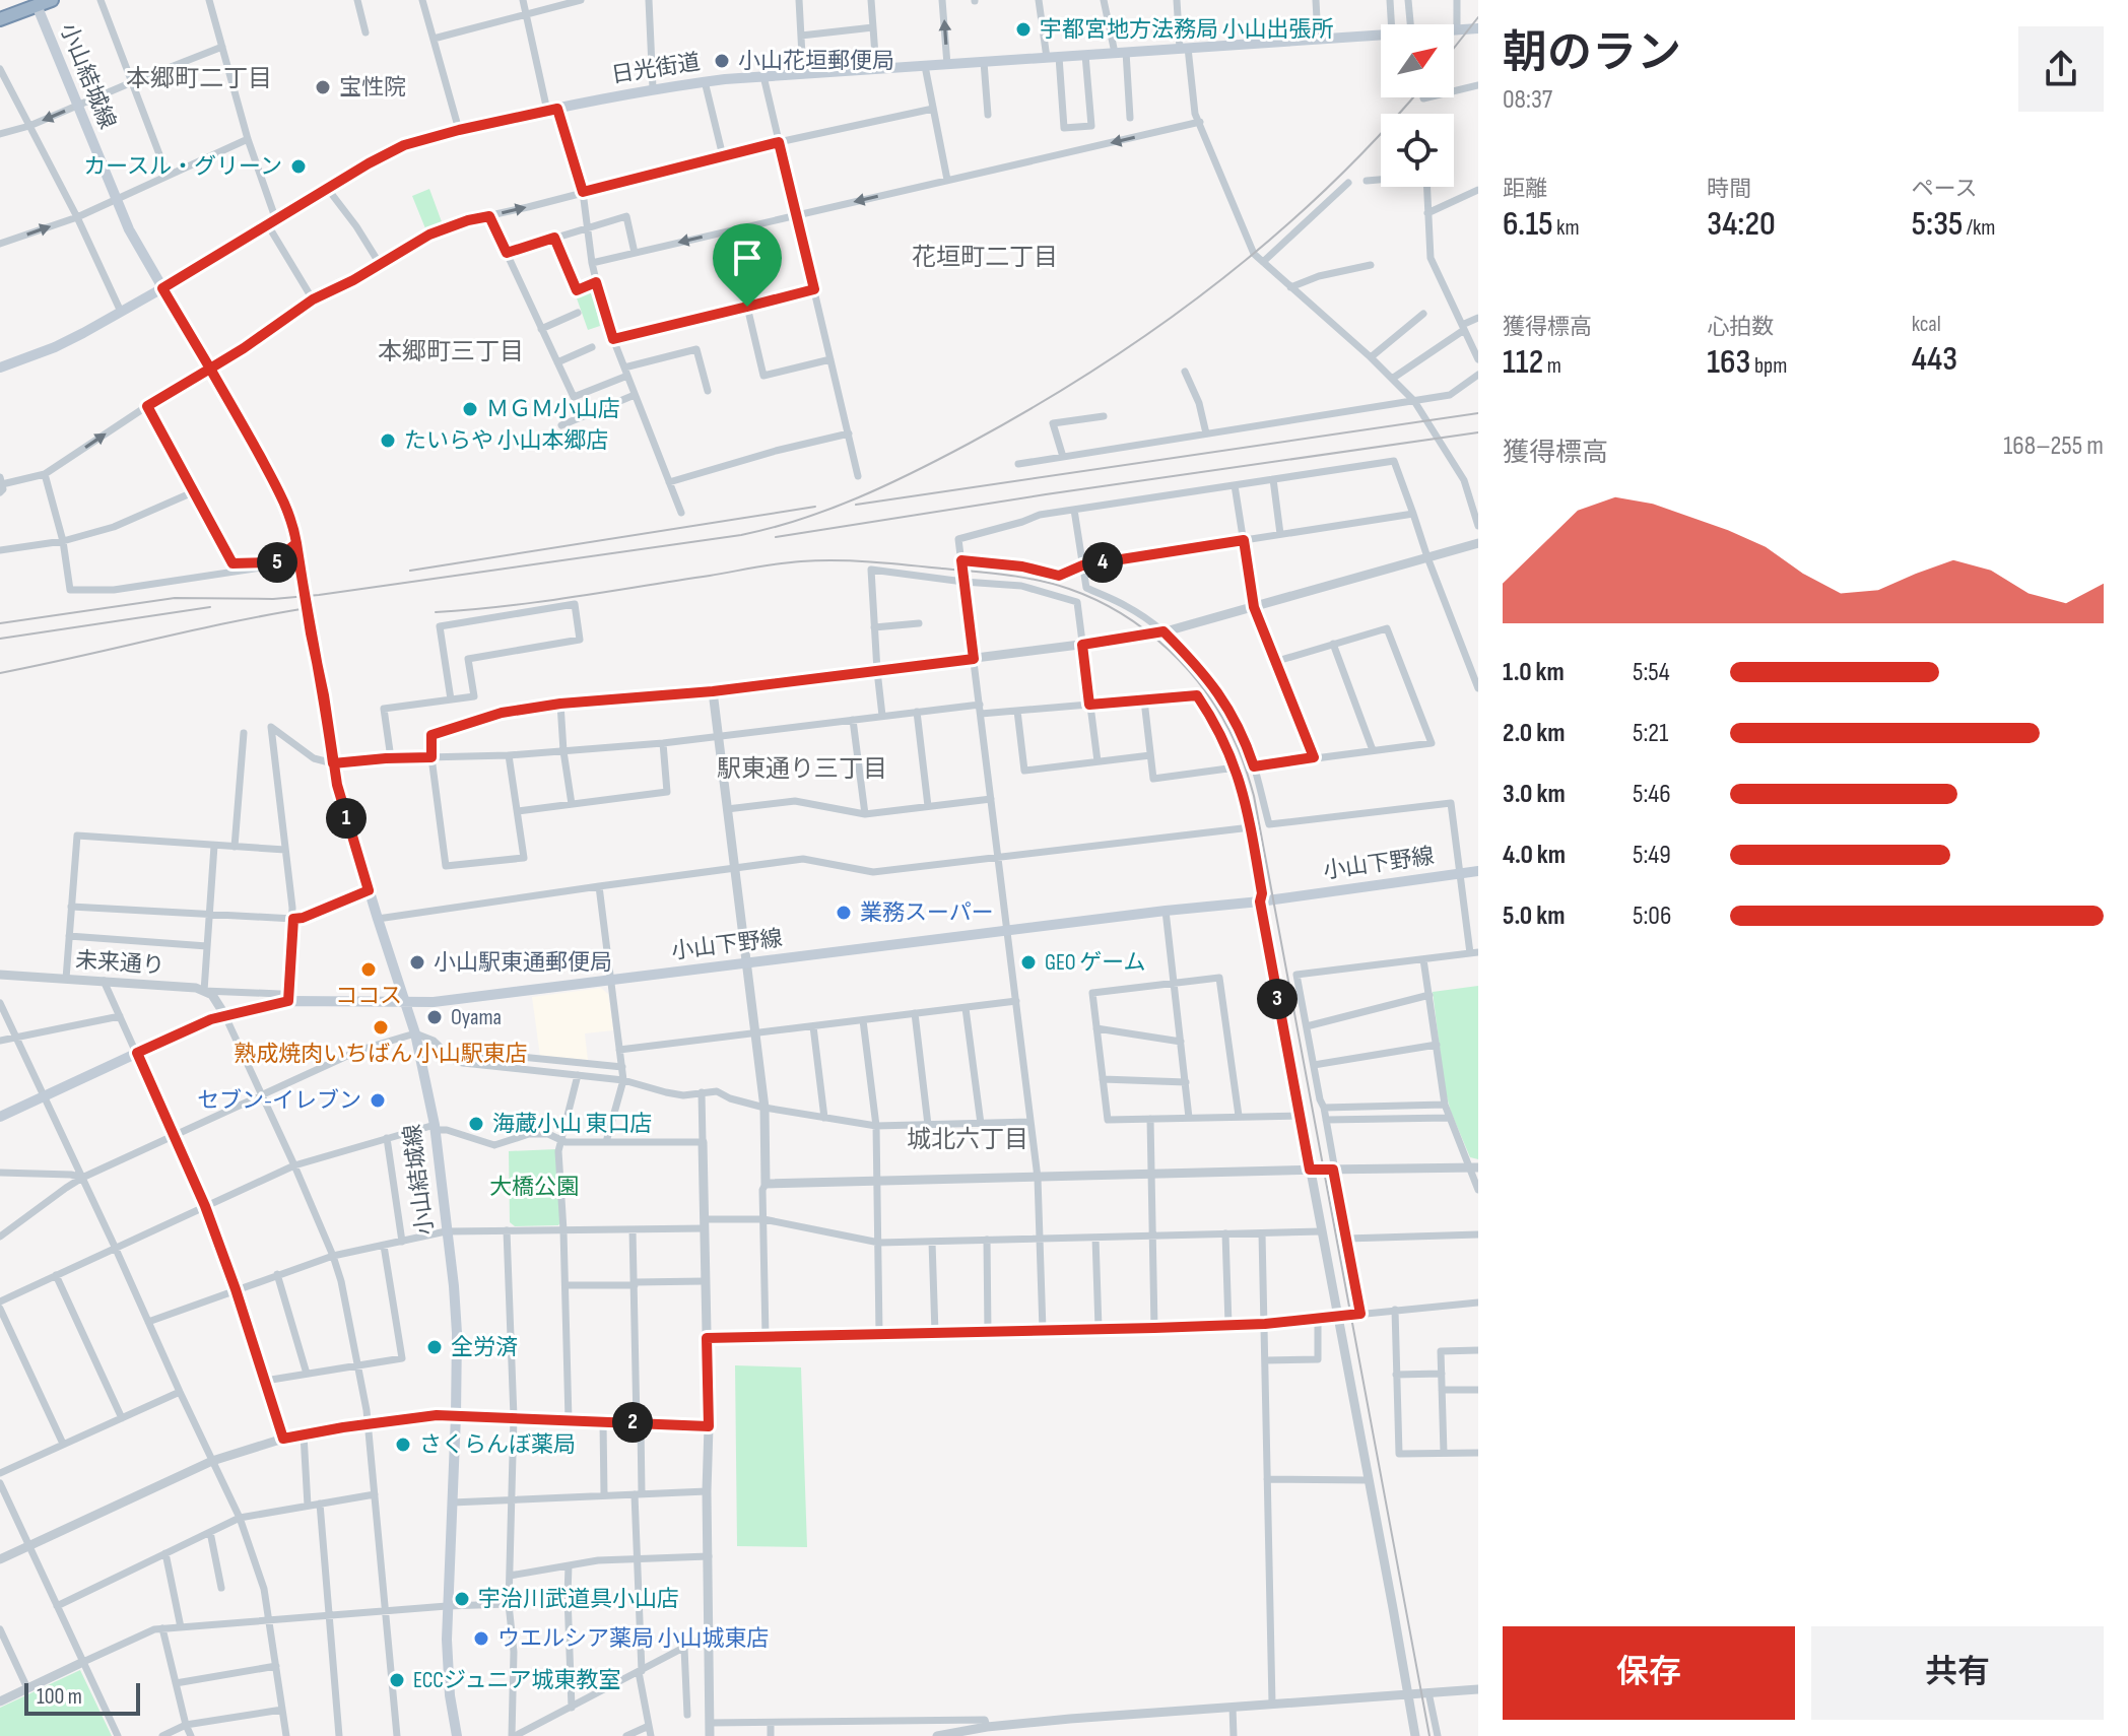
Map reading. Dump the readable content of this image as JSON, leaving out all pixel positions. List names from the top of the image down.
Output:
{
  "streets": {
    "main road": ["日光街道", "小山結城線", "小山下野線"],
    "street": ["未来通り"]
  },
  "crossings": [
    ["日光街道", "小山結城線"],
    ["小山結城線", "小山下野線"]
  ],
  "districts": [
    "本郷町二丁目",
    "花垣町二丁目",
    "本郷町三丁目",
    "駅東通り三丁目",
    "城北六丁目"
  ],
  "parks": ["大橋公園"],
  "places": [
    "宇都宮地方法務局 小山出張所",
    "小山花垣郵便局",
    "宝性院",
    "カースル・グリーン",
    "ＭＧＭ小山店",
    "たいらや 小山本郷店",
    "業務スーパー",
    "小山駅東通郵便局",
    "GEO ゲーム",
    "ココス",
    "Oyama",
    "熟成焼肉いちばん 小山駅東店",
    "セブン-イレブン",
    "海蔵小山 東口店",
    "全労済",
    "さくらんぼ薬局",
    "宇治川武道具小山店",
    "ウエルシア薬局 小山城東店",
    "ECCジュニア城東教室"
  ],
  "scale_bar": "100 m",
  "north": "top right",
  "page": {
    "heading": ["朝のラン", "08:37"],
    "stats": [
      ["距離", "6.15 km"],
      ["時間", "34:20"],
      ["ペース", "5:35 /km"],
      ["獲得標高", "112 m"],
      ["心拍数", "163 bpm"],
      ["kcal", "443"]
    ],
    "chart": ["獲得標高", "168–255 m"],
    "pins": [
      "4",
      "5",
      "1",
      "3",
      "2"
    ],
    "list": [
      {
        "name": "1.0 km",
        "note": "5:54"
      },
      {
        "name": "2.0 km",
        "note": "5:21"
      },
      {
        "name": "3.0 km",
        "note": "5:46"
      },
      {
        "name": "4.0 km",
        "note": "5:49"
      },
      {
        "name": "5.0 km",
        "note": "5:06"
      }
    ],
    "buttons": ["保存", "共有"],
    "scale": "100 m"
  }
}
